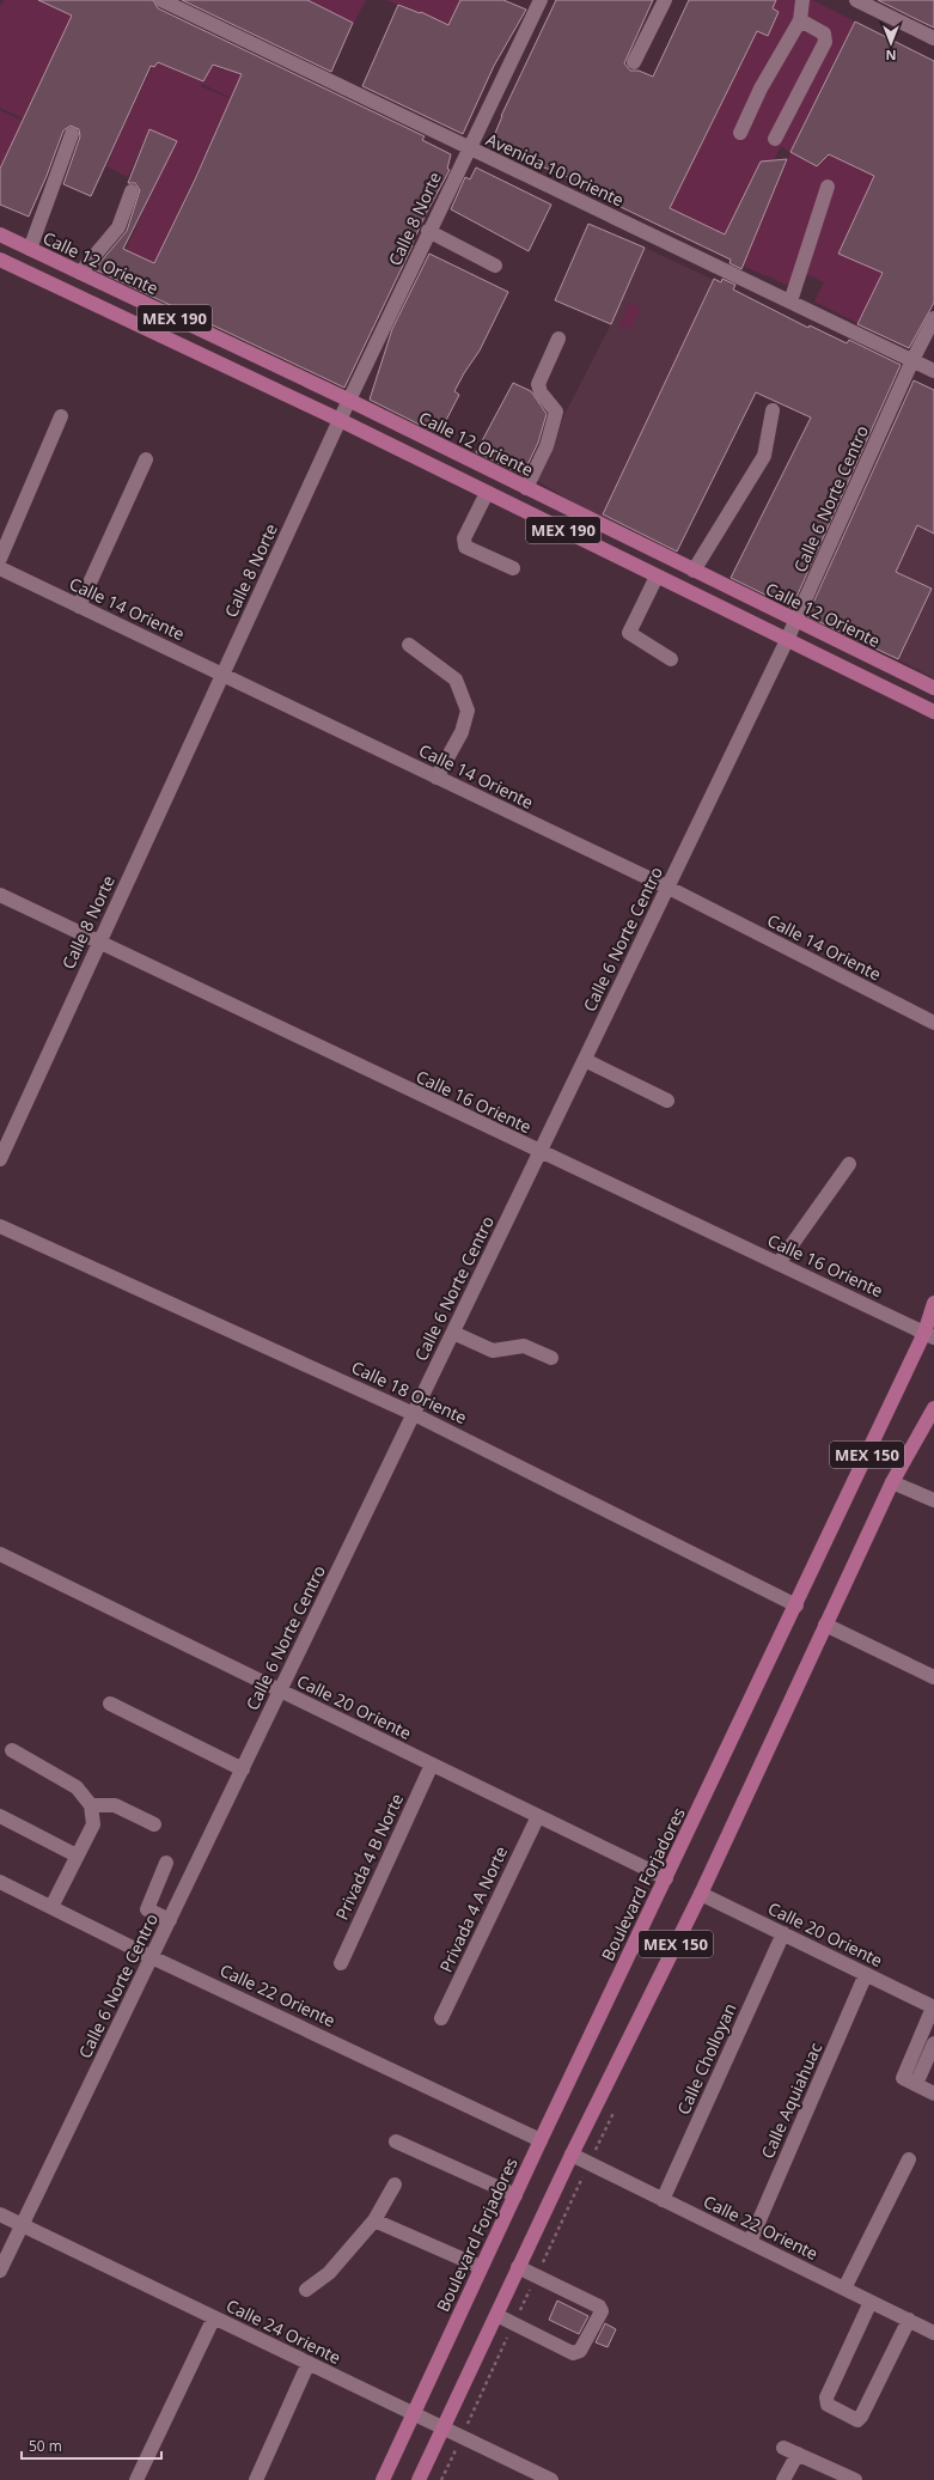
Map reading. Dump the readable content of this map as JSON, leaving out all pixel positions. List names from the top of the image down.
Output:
{
  "streets": {
    "main road": [
      "Calle 12 Oriente",
      "MEX 190",
      "MEX 150",
      "Boulevard Forjadores"
    ],
    "street": [
      "Avenida 10 Oriente",
      "Calle 8 Norte",
      "Calle 6 Norte Centro",
      "Calle 14 Oriente",
      "Calle 16 Oriente",
      "Calle 18 Oriente",
      "Calle 20 Oriente",
      "Privada 4 B Norte",
      "Privada 4 A Norte",
      "Calle 22 Oriente",
      "Calle Cholloyan",
      "Calle Aquiahuac",
      "Calle 24 Oriente"
    ]
  },
  "crossings": [
    ["Avenida 10 Oriente", "Calle 8 Norte"],
    ["Avenida 10 Oriente", "Calle 6 Norte Centro"],
    ["Calle 8 Norte", "Calle 12 Oriente"],
    ["Calle 8 Norte", "MEX 190"],
    ["Calle 8 Norte", "Calle 14 Oriente"],
    ["Calle 8 Norte", "Calle 16 Oriente"],
    ["Calle 12 Oriente", "Calle 6 Norte Centro"],
    ["MEX 190", "Calle 6 Norte Centro"],
    ["Calle 6 Norte Centro", "Calle 14 Oriente"],
    ["Calle 6 Norte Centro", "Calle 16 Oriente"],
    ["Calle 6 Norte Centro", "Calle 18 Oriente"],
    ["Calle 6 Norte Centro", "Calle 20 Oriente"],
    ["Calle 6 Norte Centro", "Calle 22 Oriente"],
    ["Calle 6 Norte Centro", "Calle 24 Oriente"],
    ["Calle 16 Oriente", "Boulevard Forjadores"],
    ["Calle 18 Oriente", "Boulevard Forjadores"],
    ["MEX 150", "Calle 20 Oriente"],
    ["MEX 150", "Calle 22 Oriente"],
    ["MEX 150", "Calle 24 Oriente"],
    ["Calle 20 Oriente", "Privada 4 B Norte"],
    ["Calle 20 Oriente", "Boulevard Forjadores"],
    ["Calle 20 Oriente", "Privada 4 A Norte"],
    ["Calle 20 Oriente", "Calle Cholloyan"],
    ["Calle 20 Oriente", "Calle Aquiahuac"],
    ["Boulevard Forjadores", "Calle 22 Oriente"],
    ["Boulevard Forjadores", "Calle 24 Oriente"],
    ["Calle 22 Oriente", "Calle Cholloyan"],
    ["Calle 22 Oriente", "Calle Aquiahuac"]
  ],
  "scale_bar": "50 m",
  "north": "bottom"
}
